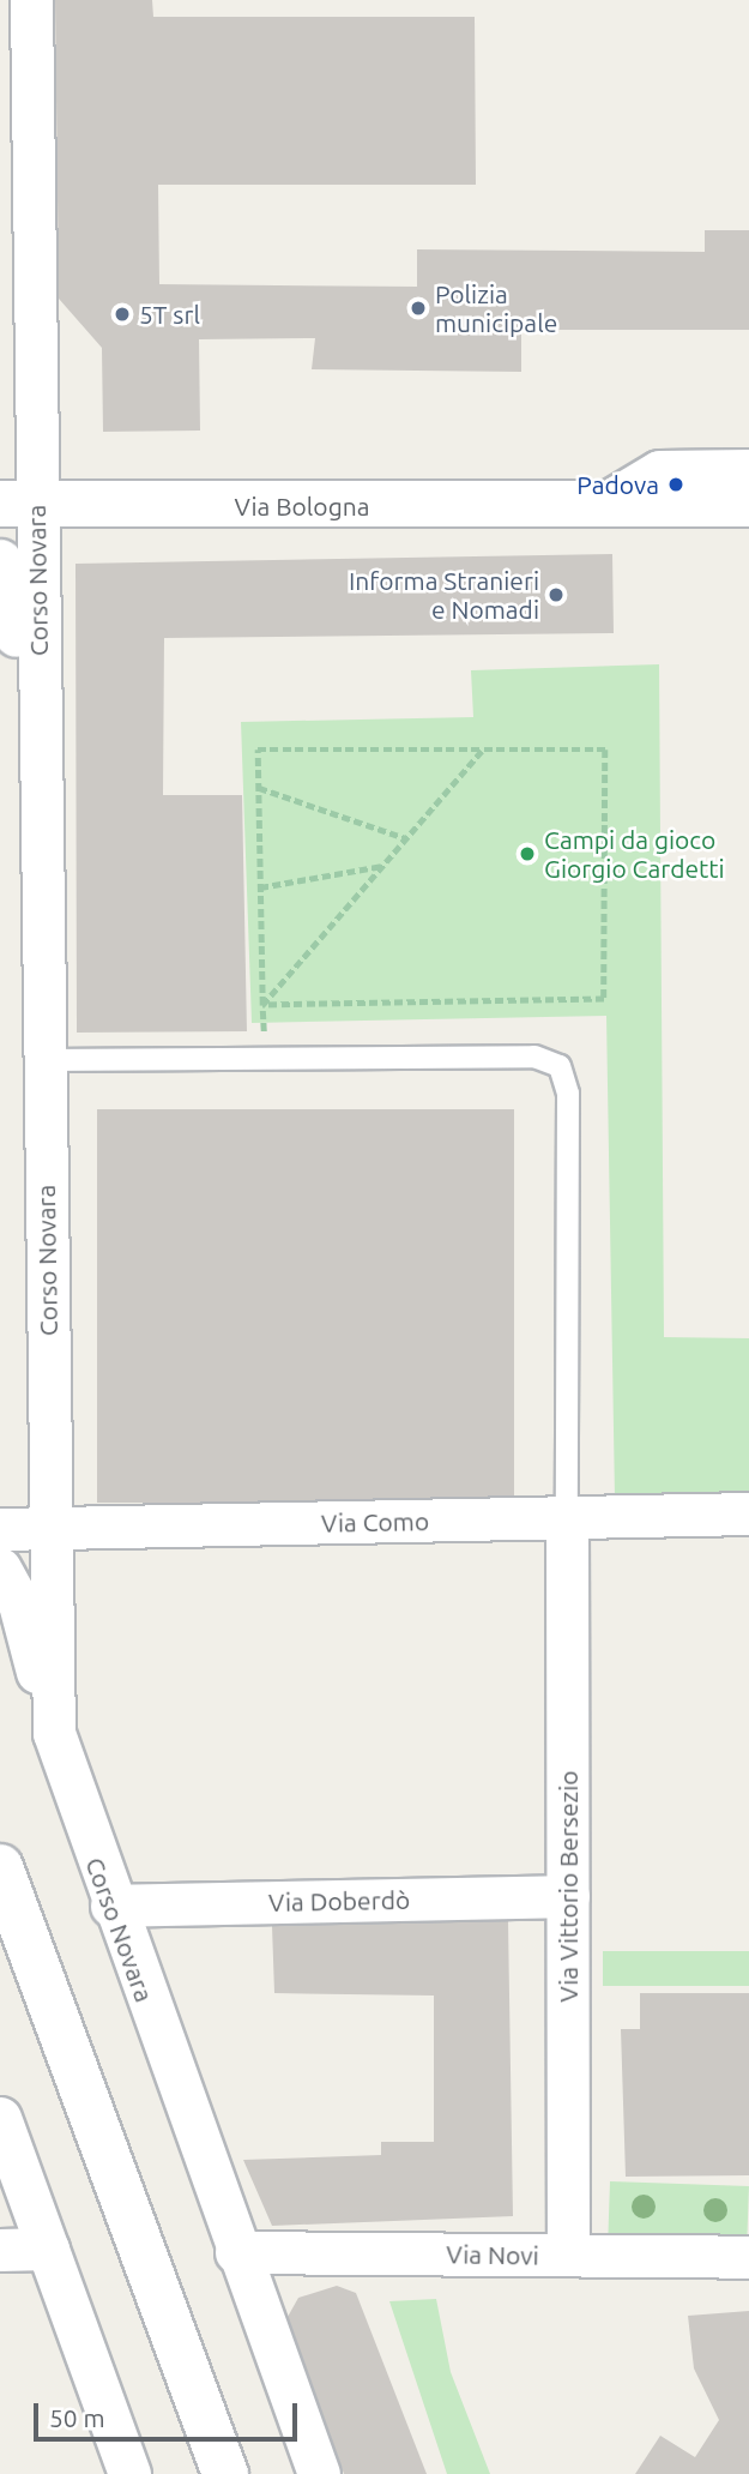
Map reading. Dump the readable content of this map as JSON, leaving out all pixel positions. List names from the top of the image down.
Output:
{
  "streets": {
    "main road": ["Via Bologna"],
    "street": [
      "Corso Novara",
      "Via Como",
      "Via Vittorio Bersezio",
      "Via Doberdò",
      "Via Novi"
    ]
  },
  "crossings": [
    ["Via Bologna", "Corso Novara"],
    ["Corso Novara", "Via Como"],
    ["Corso Novara", "Via Doberdò"],
    ["Corso Novara", "Via Novi"],
    ["Via Como", "Via Vittorio Bersezio"],
    ["Via Vittorio Bersezio", "Via Doberdò"],
    ["Via Vittorio Bersezio", "Via Novi"]
  ],
  "places": [
    "Polizia municipale",
    "5T srl",
    "Padova",
    "Informa Stranieri e Nomadi",
    "Campi da gioco Giorgio Cardetti"
  ],
  "scale_bar": "50 m"
}
